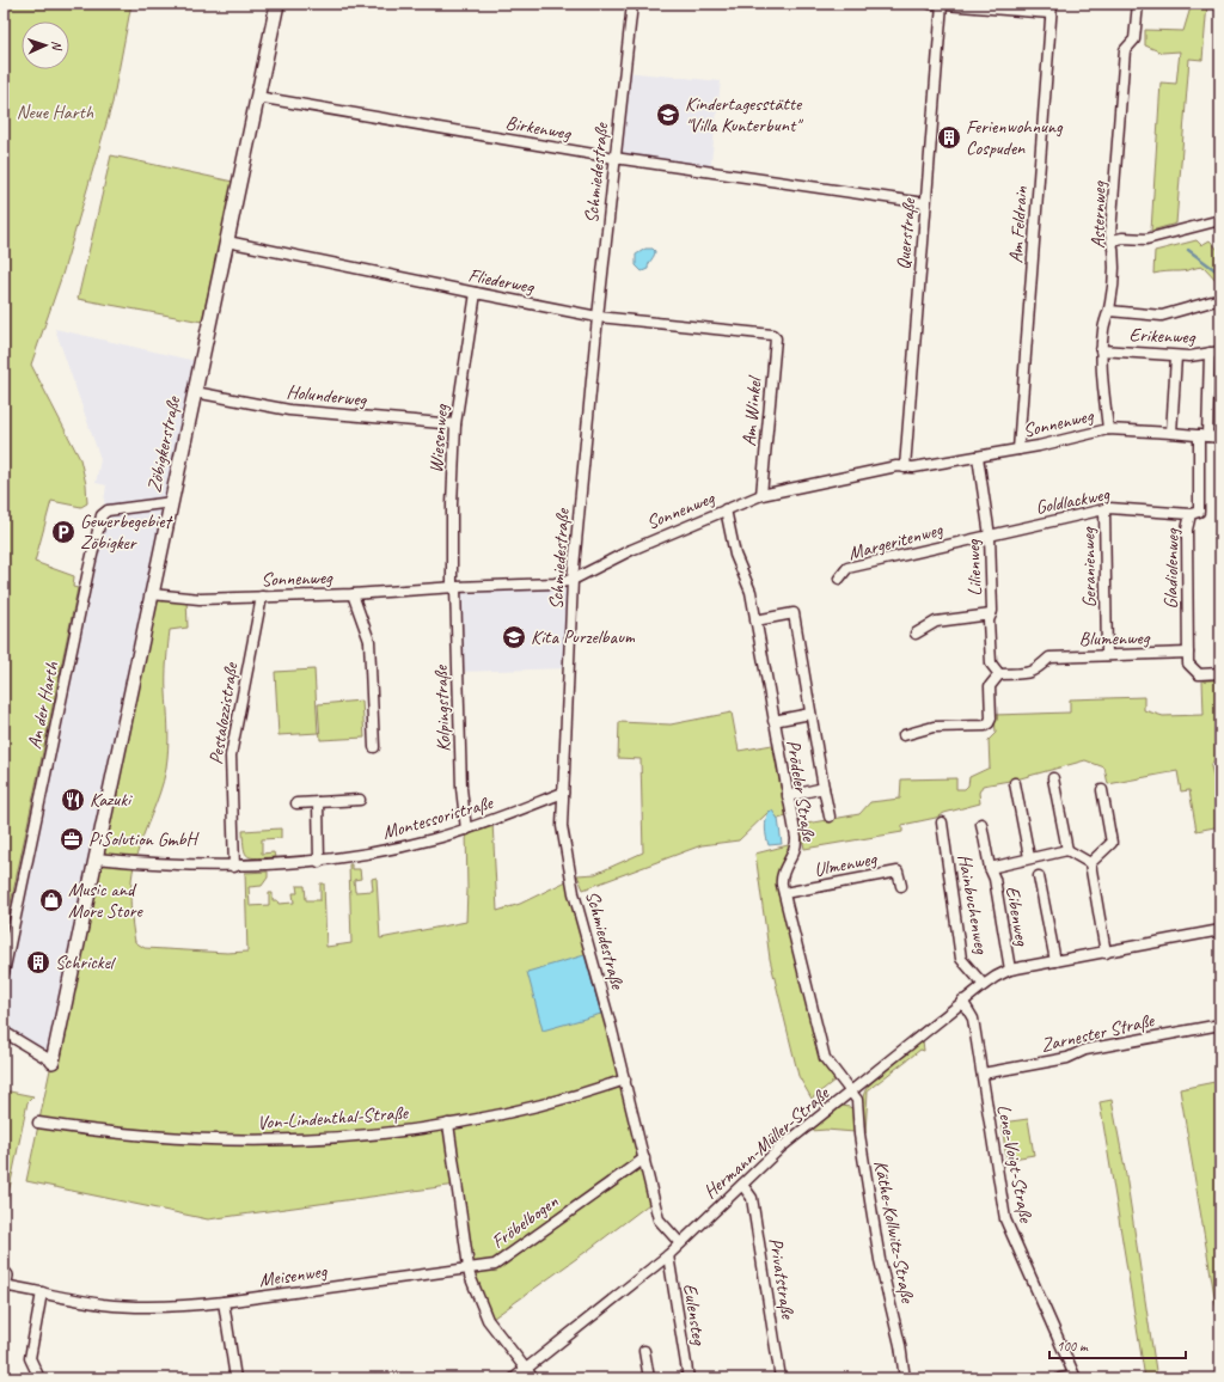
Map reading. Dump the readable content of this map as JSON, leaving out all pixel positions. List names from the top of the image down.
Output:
{
  "streets": {
    "main road": ["Zöbigkerstraße"],
    "street": [
      "Birkenweg",
      "Schmiedestraße",
      "Asternweg",
      "Am Feldrain",
      "Querstraße",
      "Fliederweg",
      "Erikenweg",
      "Holunderweg",
      "Am Winkel",
      "Sonnenweg",
      "Wiesenweg",
      "Goldlackweg",
      "Margeritenweg",
      "Lilienweg",
      "Geranienweg",
      "Gladiolenweg",
      "Blumenweg",
      "An der Harth",
      "Kolpingstraße",
      "Pestalozzistraße",
      "Prödeler Straße",
      "Montessoristraße",
      "Ulmenweg",
      "Hainbuchenweg",
      "Eibenweg",
      "Zarnester Straße",
      "Von-Lindenthal-Straße",
      "Hermann-Müller-Straße",
      "Lene-Voigt-Straße",
      "Fröbelbogen",
      "Käthe-Kollwitz-Straße",
      "Meisenweg",
      "Privatstraße",
      "Eulensteg"
    ]
  },
  "crossings": [
    ["Birkenweg", "Schmiedestraße"],
    ["Birkenweg", "Querstraße"],
    ["Birkenweg", "Zöbigkerstraße"],
    ["Schmiedestraße", "Fliederweg"],
    ["Schmiedestraße", "Sonnenweg"],
    ["Schmiedestraße", "Montessoristraße"],
    ["Schmiedestraße", "Von-Lindenthal-Straße"],
    ["Schmiedestraße", "Hermann-Müller-Straße"],
    ["Schmiedestraße", "Fröbelbogen"],
    ["Asternweg", "Erikenweg"],
    ["Asternweg", "Sonnenweg"],
    ["Am Feldrain", "Sonnenweg"],
    ["Querstraße", "Sonnenweg"],
    ["Fliederweg", "Am Winkel"],
    ["Fliederweg", "Wiesenweg"],
    ["Fliederweg", "Zöbigkerstraße"],
    ["Holunderweg", "Wiesenweg"],
    ["Holunderweg", "Zöbigkerstraße"],
    ["Am Winkel", "Sonnenweg"],
    ["Sonnenweg", "Wiesenweg"],
    ["Sonnenweg", "Zöbigkerstraße"],
    ["Sonnenweg", "Lilienweg"],
    ["Sonnenweg", "Gladiolenweg"],
    ["Sonnenweg", "Kolpingstraße"],
    ["Sonnenweg", "Pestalozzistraße"],
    ["Sonnenweg", "Prödeler Straße"],
    ["Wiesenweg", "Kolpingstraße"],
    ["Zöbigkerstraße", "An der Harth"],
    ["Zöbigkerstraße", "Montessoristraße"],
    ["Goldlackweg", "Margeritenweg"],
    ["Goldlackweg", "Lilienweg"],
    ["Goldlackweg", "Geranienweg"],
    ["Goldlackweg", "Gladiolenweg"],
    ["Margeritenweg", "Lilienweg"],
    ["Lilienweg", "Blumenweg"],
    ["Geranienweg", "Blumenweg"],
    ["Gladiolenweg", "Blumenweg"],
    ["Kolpingstraße", "Montessoristraße"],
    ["Pestalozzistraße", "Montessoristraße"],
    ["Prödeler Straße", "Ulmenweg"],
    ["Prödeler Straße", "Hermann-Müller-Straße"],
    ["Prödeler Straße", "Käthe-Kollwitz-Straße"],
    ["Hainbuchenweg", "Hermann-Müller-Straße"],
    ["Eibenweg", "Hermann-Müller-Straße"],
    ["Zarnester Straße", "Lene-Voigt-Straße"],
    ["Von-Lindenthal-Straße", "Fröbelbogen"],
    ["Hermann-Müller-Straße", "Lene-Voigt-Straße"],
    ["Hermann-Müller-Straße", "Käthe-Kollwitz-Straße"],
    ["Hermann-Müller-Straße", "Privatstraße"],
    ["Hermann-Müller-Straße", "Eulensteg"],
    ["Fröbelbogen", "Meisenweg"]
  ],
  "parks": ["Neue Harth"],
  "places": {
    "school or university": ["Kindertagesstätte \"Villa Kunterbunt\"", "Kita Purzelbaum"],
    "building": ["Ferienwohnung Cospuden", "Schrickel"],
    "parking": ["Gewerbegebiet Zöbigker"],
    "restaurant": ["Kazuki"],
    "office": ["PiSolution GmbH"],
    "shop": ["Music and More Store"]
  },
  "scale_bar": "100 m",
  "north": "right"
}
